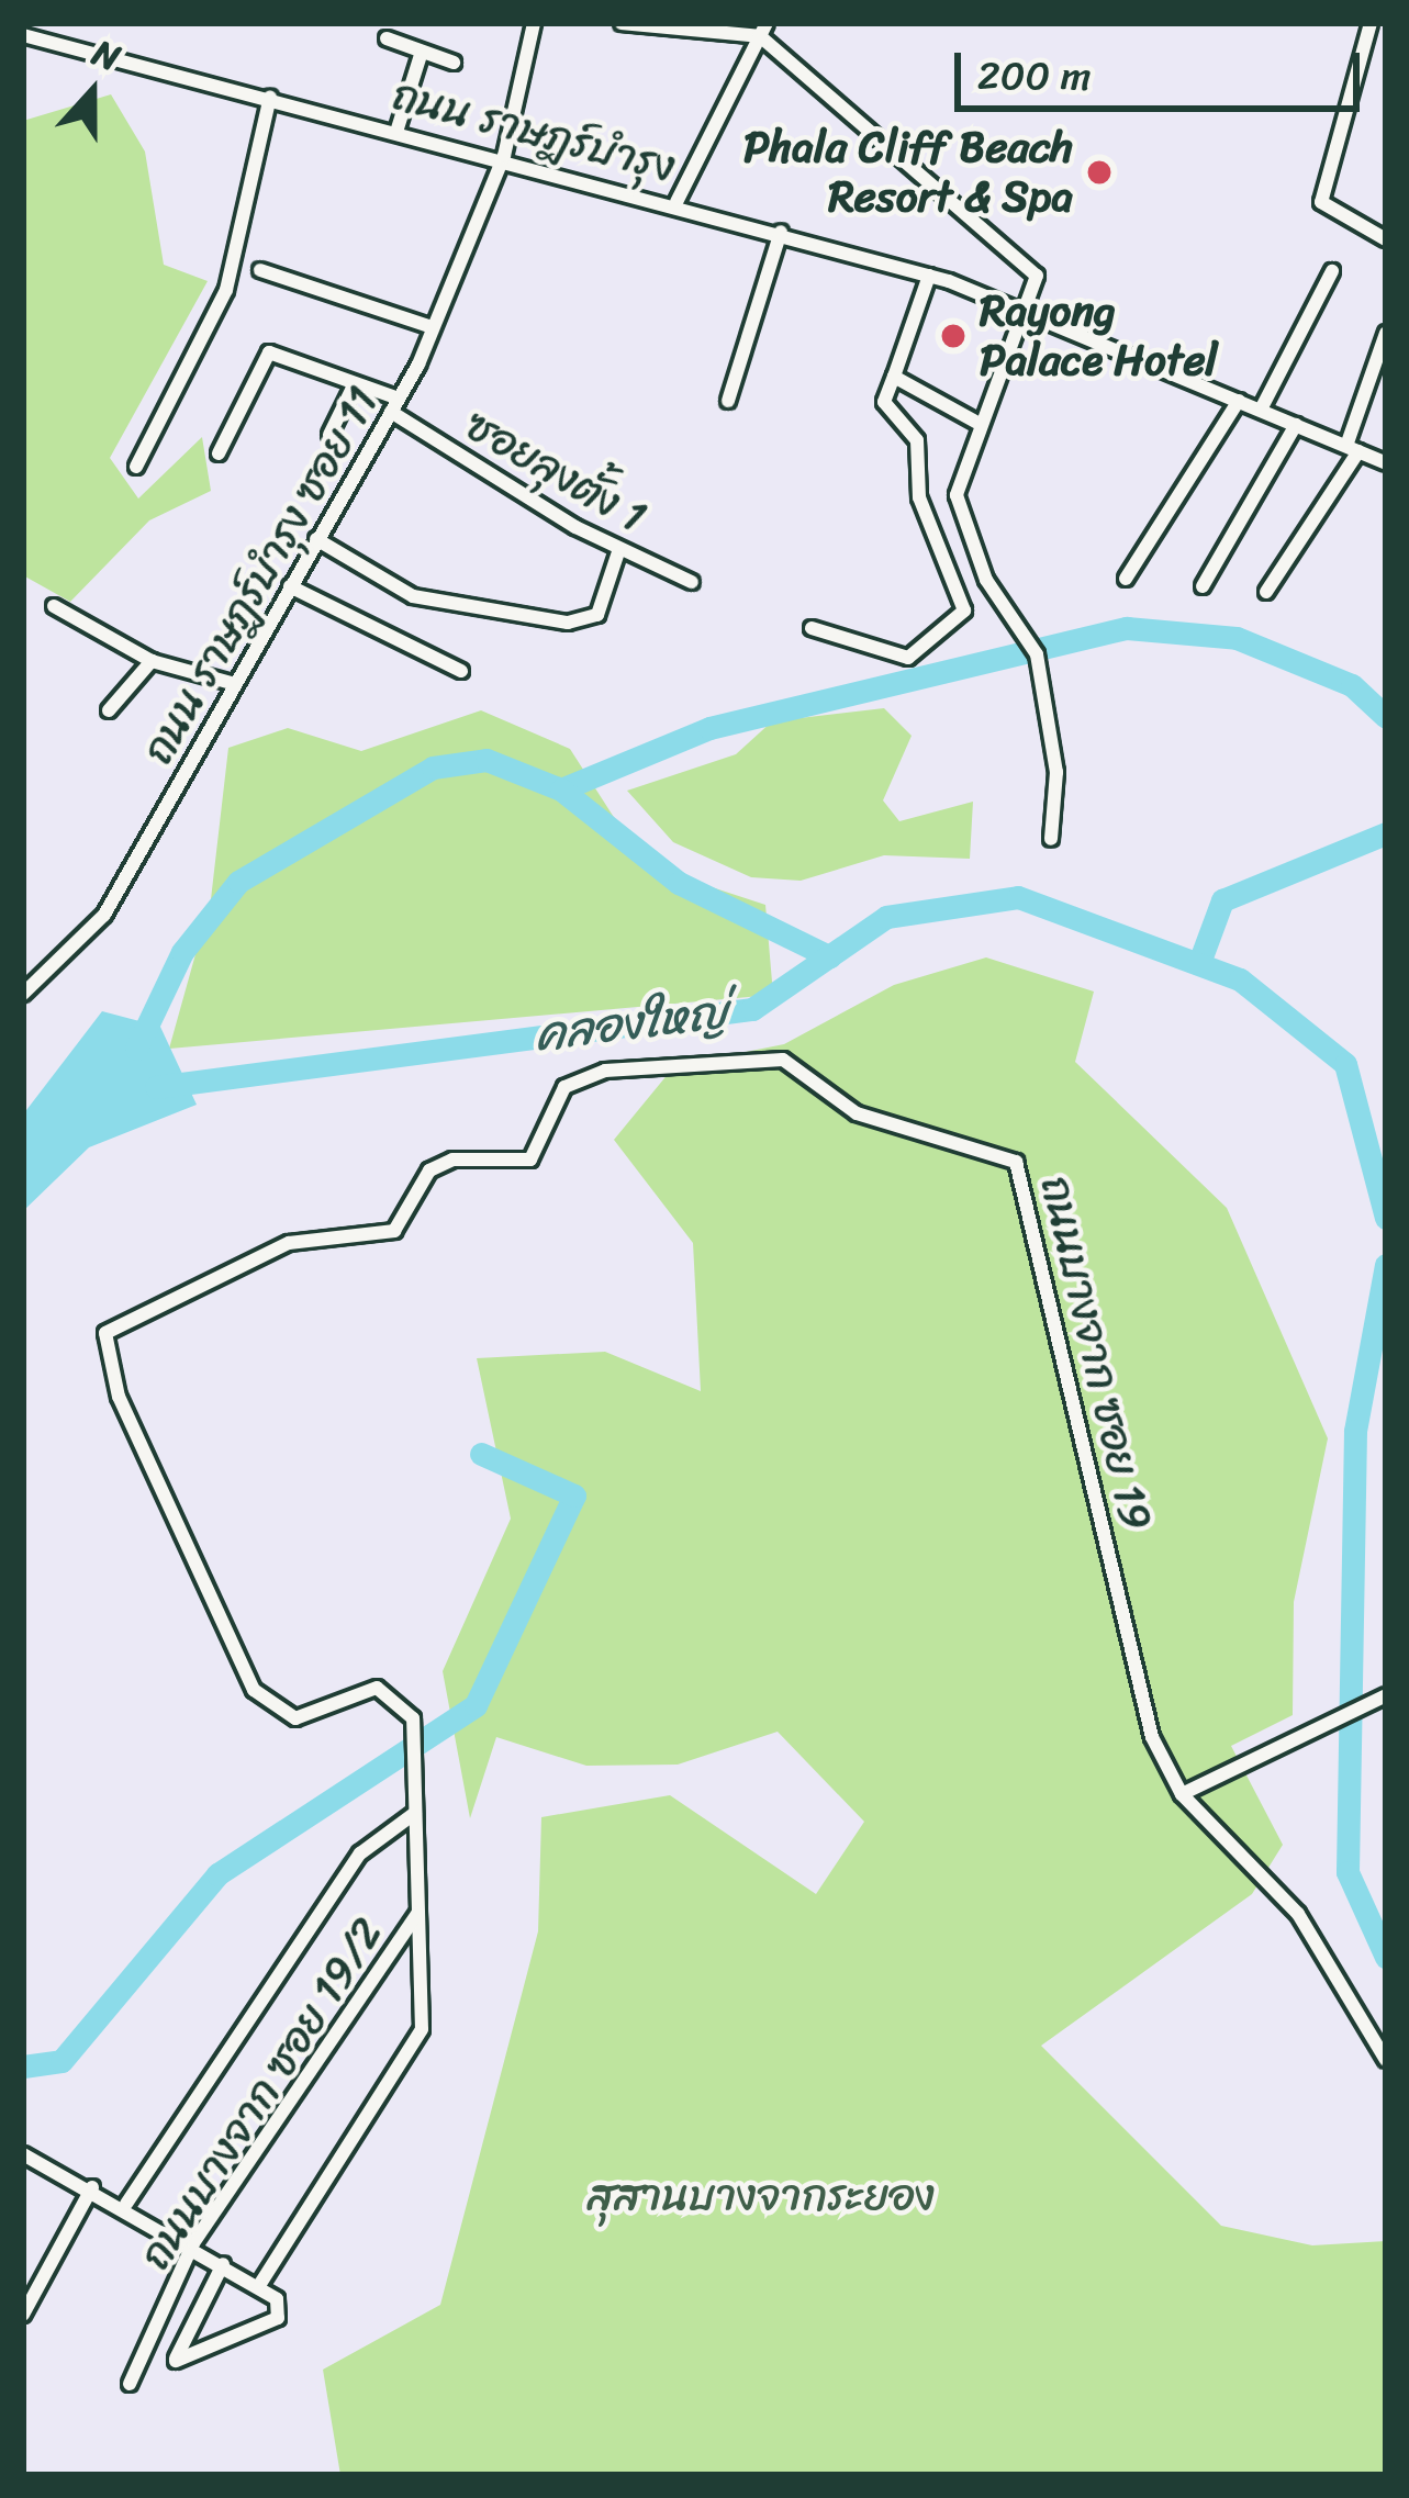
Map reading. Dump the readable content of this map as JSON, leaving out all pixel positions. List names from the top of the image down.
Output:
{
  "streets": {
    "street": [
      "ถนน ราษฎร์บำรุง",
      "ซอยลุงตั้ง 1",
      "ถนน ราษฎร์บำรุง ซอย 11",
      "ถนนบางจาก ซอย 19",
      "ถนนบางจาก ซอย 19/2"
    ]
  },
  "crossings": [
    ["ถนน ราษฎร์บำรุง", "ถนน ราษฎร์บำรุง ซอย 11"],
    ["ซอยลุงตั้ง 1", "ถนน ราษฎร์บำรุง ซอย 11"],
    ["ถนนบางจาก ซอย 19", "ถนนบางจาก ซอย 19/2"]
  ],
  "water": ["คลองใหญ่"],
  "parks": ["สุสานบางจากระยอง"],
  "places": ["Phala Cliff Beach Resort & Spa", "Rayong Palace Hotel"],
  "scale_bar": "200 m",
  "north": "top"
}
